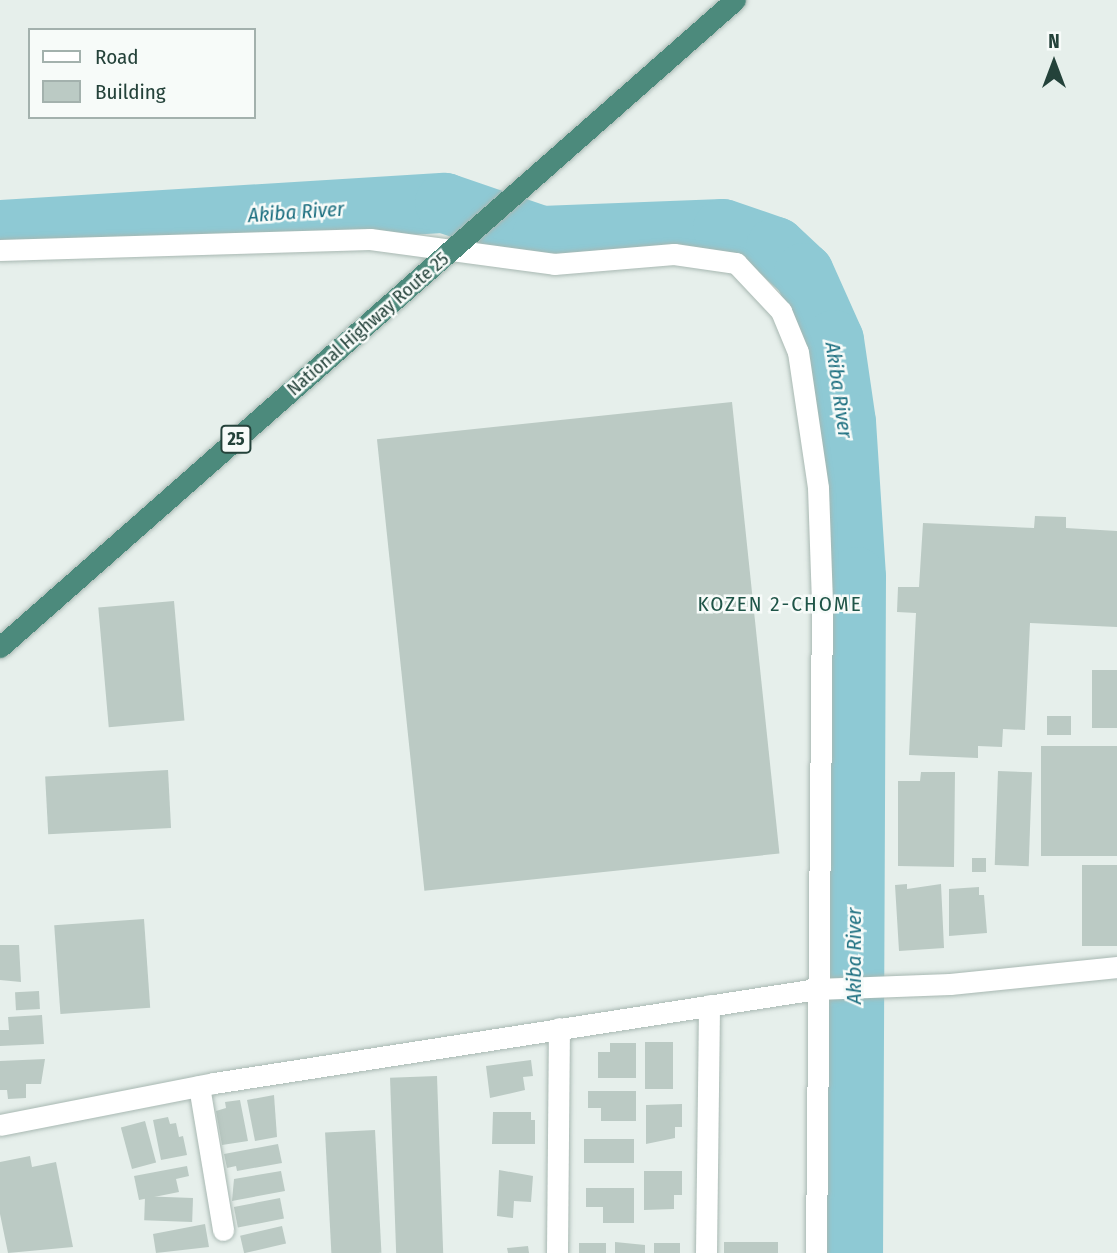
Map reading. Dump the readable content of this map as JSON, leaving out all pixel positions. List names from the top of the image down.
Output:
{
  "streets": {
    "highway": ["National Highway Route 25", "25"]
  },
  "districts": ["KOZEN 2-CHOME"],
  "water": ["Akiba River"],
  "legend": ["Road", "Building"],
  "north": "top"
}
